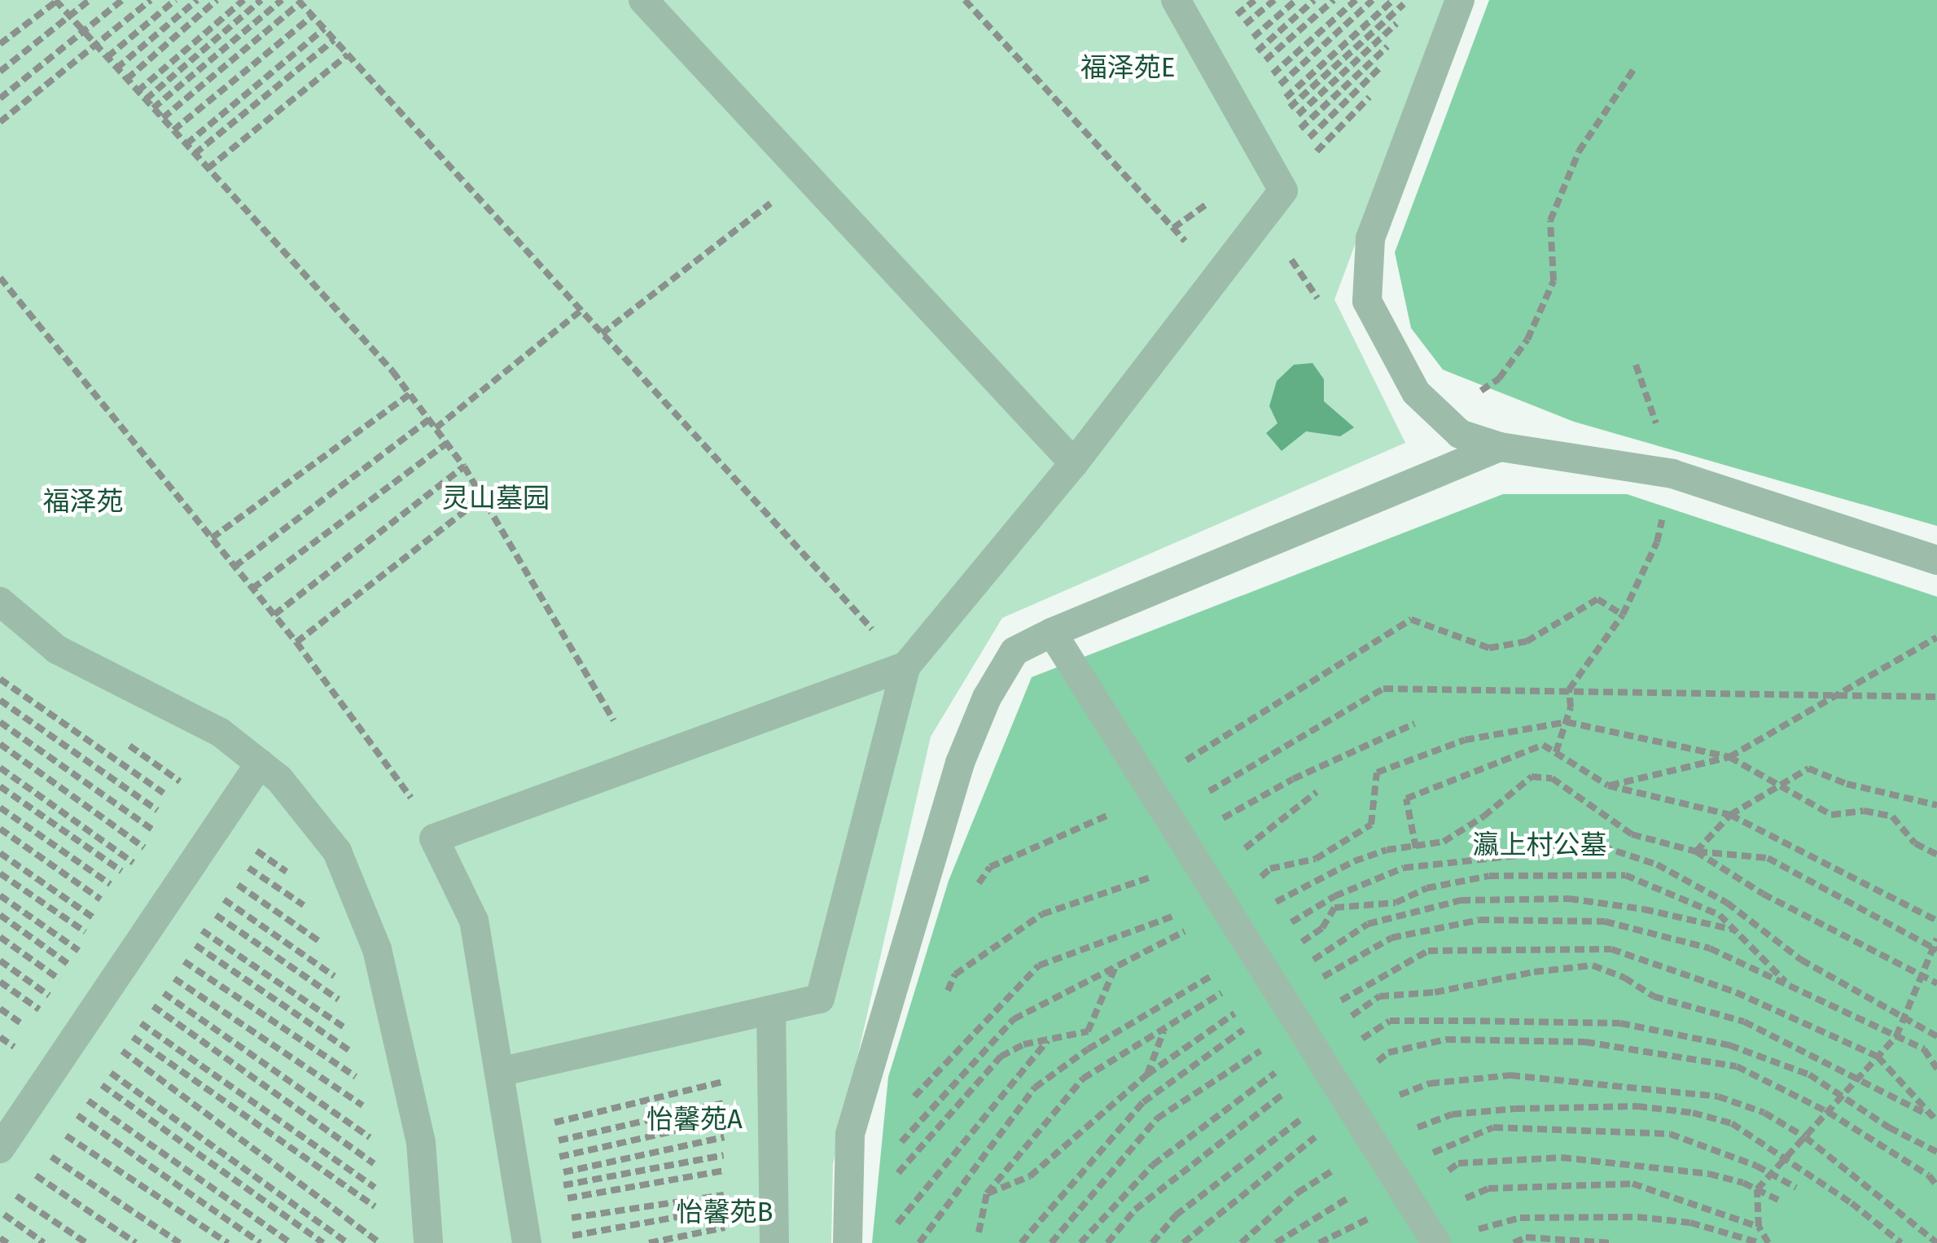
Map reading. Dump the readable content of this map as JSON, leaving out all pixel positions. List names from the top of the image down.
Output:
{
  "parks": [
    "福泽苑E",
    "灵山墓园",
    "福泽苑",
    "瀛上村公墓",
    "怡馨苑A",
    "怡馨苑B"
  ]
}
